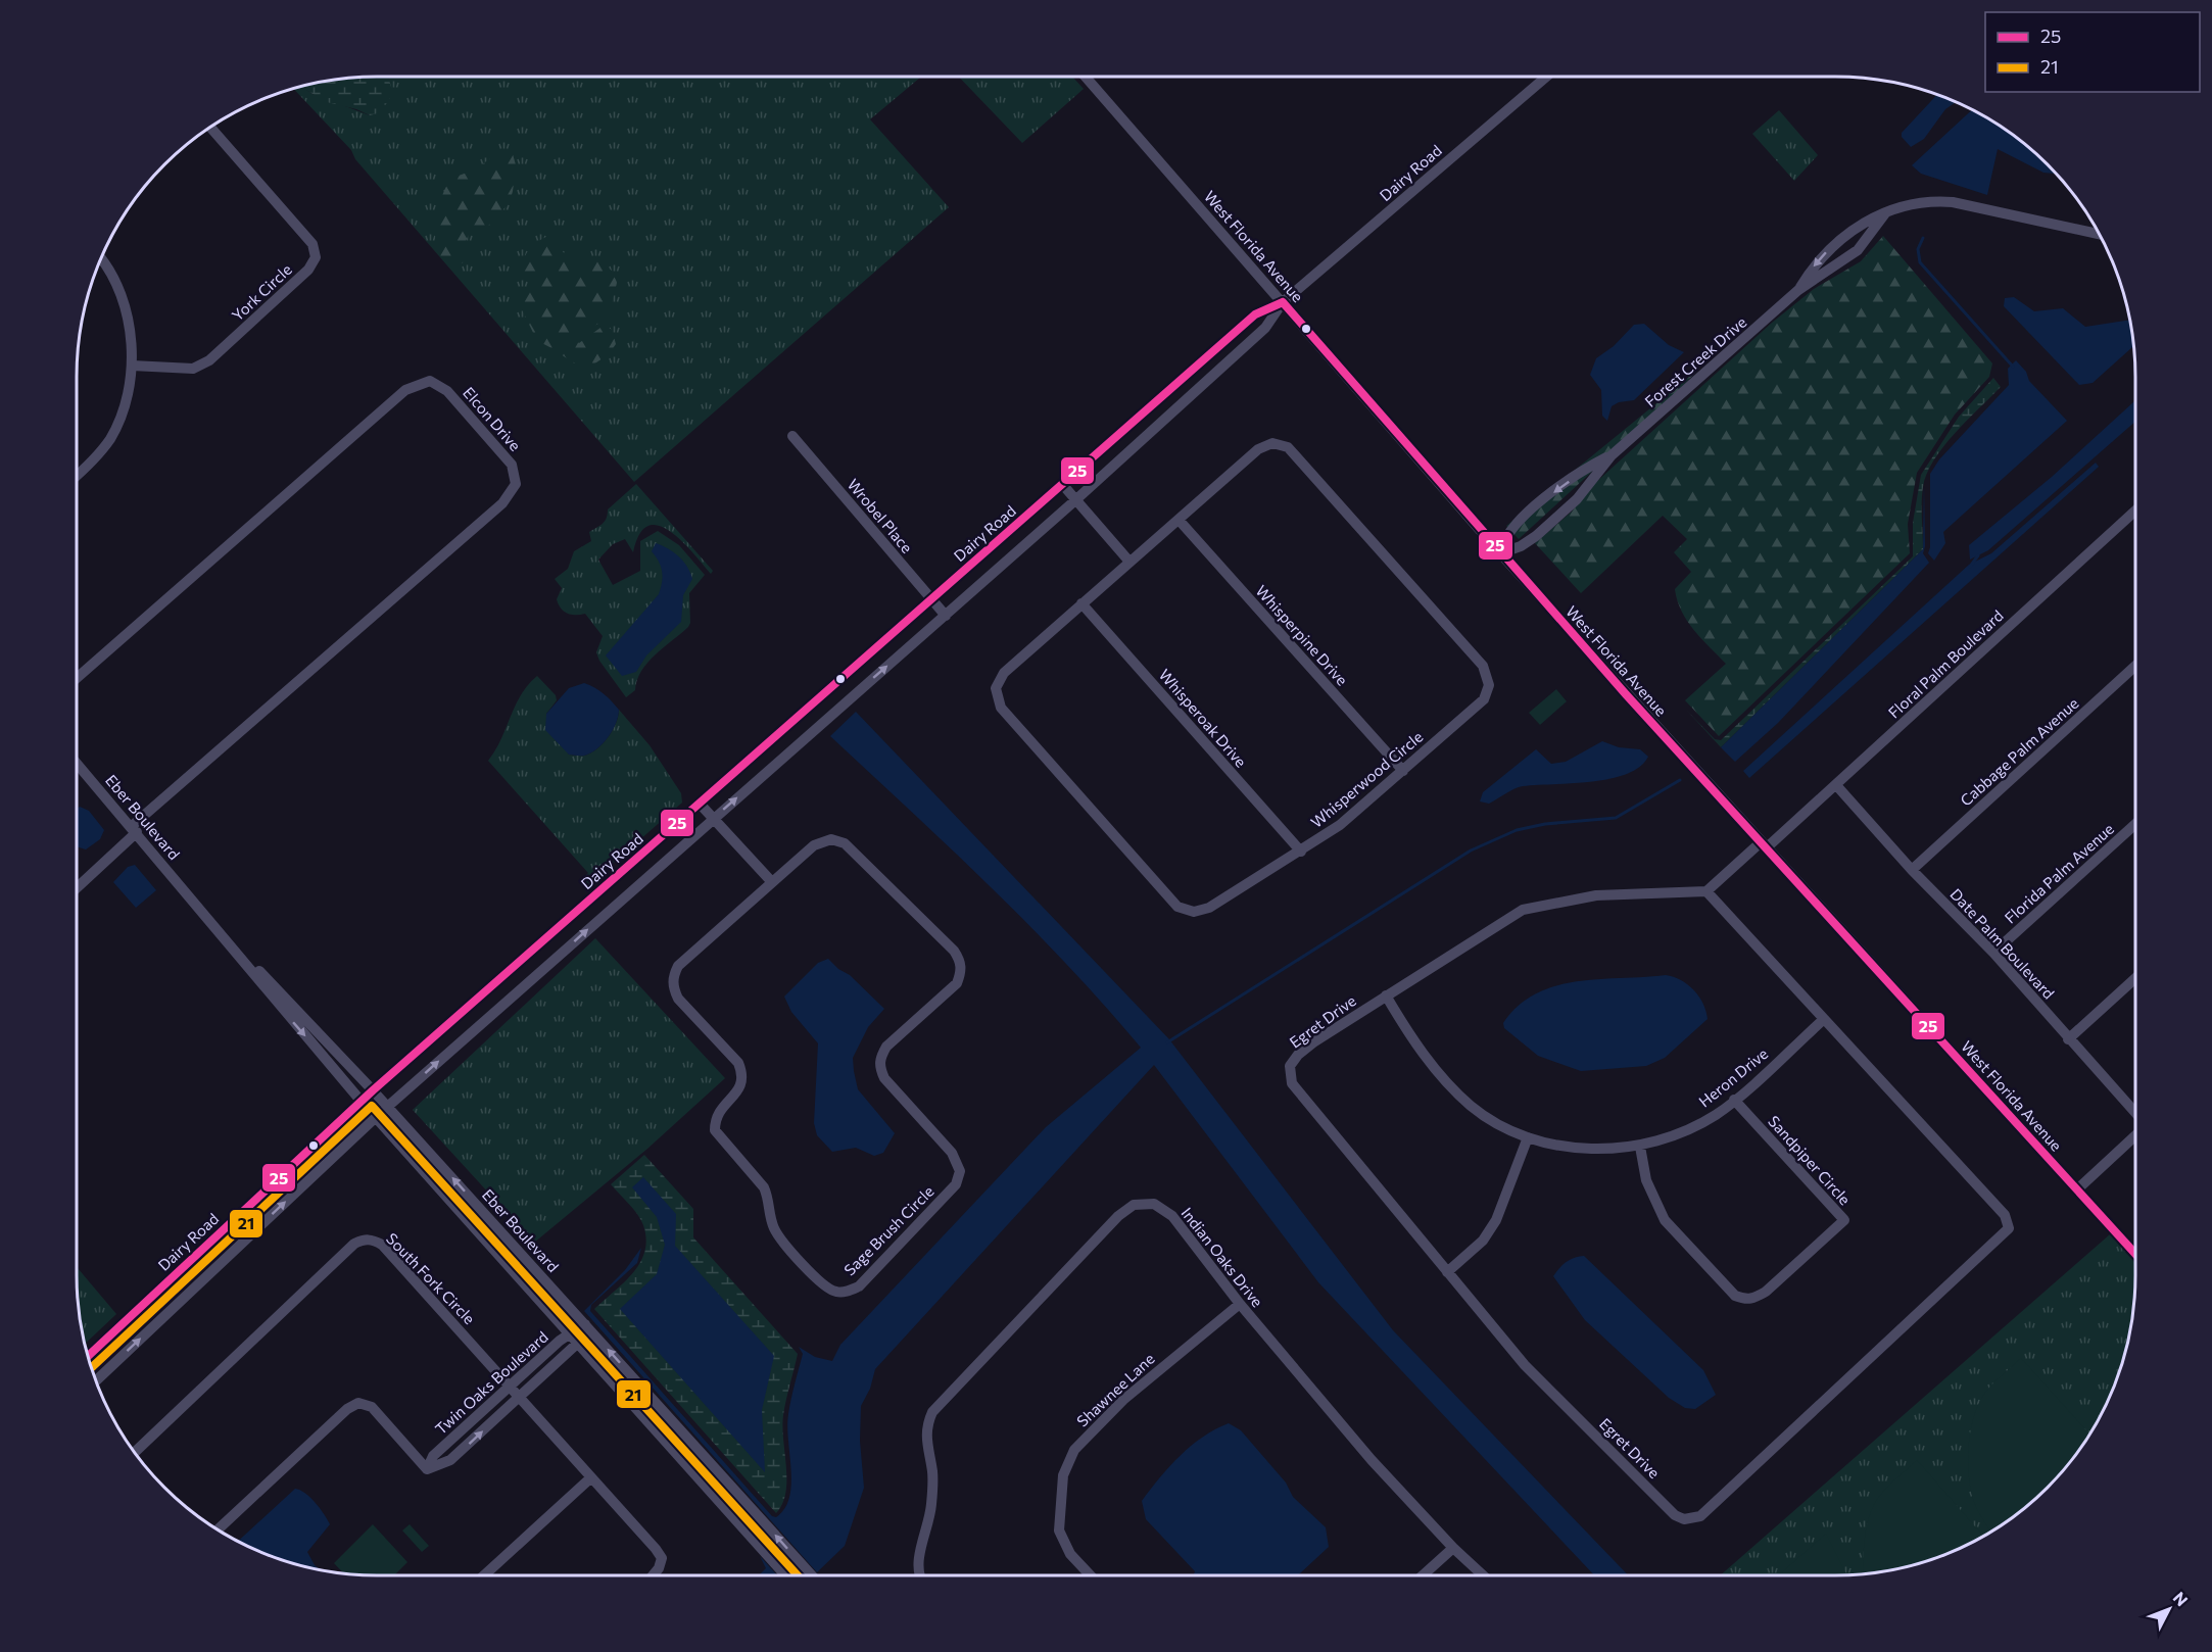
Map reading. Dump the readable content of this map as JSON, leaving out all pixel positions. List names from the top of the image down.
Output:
{
  "streets": {
    "street": [
      "Dairy Road",
      "West Florida Avenue",
      "York Circle",
      "Forest Creek Drive",
      "Elcon Drive",
      "Wrobel Place",
      "Whisperpine Drive",
      "Floral Palm Boulevard",
      "Whisperoak Drive",
      "Cabbage Palm Avenue",
      "Whisperwood Circle",
      "Eber Boulevard",
      "Florida Palm Avenue",
      "Date Palm Boulevard",
      "Egret Drive",
      "Heron Drive",
      "Sandpiper Circle",
      "Sage Brush Circle",
      "Indian Oaks Drive",
      "South Fork Circle",
      "Twin Oaks Boulevard",
      "Shawnee Lane"
    ]
  },
  "crossings": [
    ["Dairy Road", "West Florida Avenue"],
    ["Dairy Road", "Wrobel Place"],
    ["Dairy Road", "Eber Boulevard"],
    ["West Florida Avenue", "Forest Creek Drive"],
    ["West Florida Avenue", "Floral Palm Boulevard"],
    ["Elcon Drive", "Eber Boulevard"],
    ["Whisperpine Drive", "Whisperwood Circle"],
    ["Floral Palm Boulevard", "Date Palm Boulevard"],
    ["Whisperoak Drive", "Whisperwood Circle"],
    ["Cabbage Palm Avenue", "Date Palm Boulevard"],
    ["Eber Boulevard", "Twin Oaks Boulevard"],
    ["Florida Palm Avenue", "Date Palm Boulevard"],
    ["Egret Drive", "Heron Drive"],
    ["Heron Drive", "Sandpiper Circle"],
    ["Indian Oaks Drive", "Shawnee Lane"],
    ["South Fork Circle", "Twin Oaks Boulevard"]
  ],
  "lines": ["transit line 25", "transit line 21"],
  "legend": ["25", "21"],
  "north": "top right"
}
